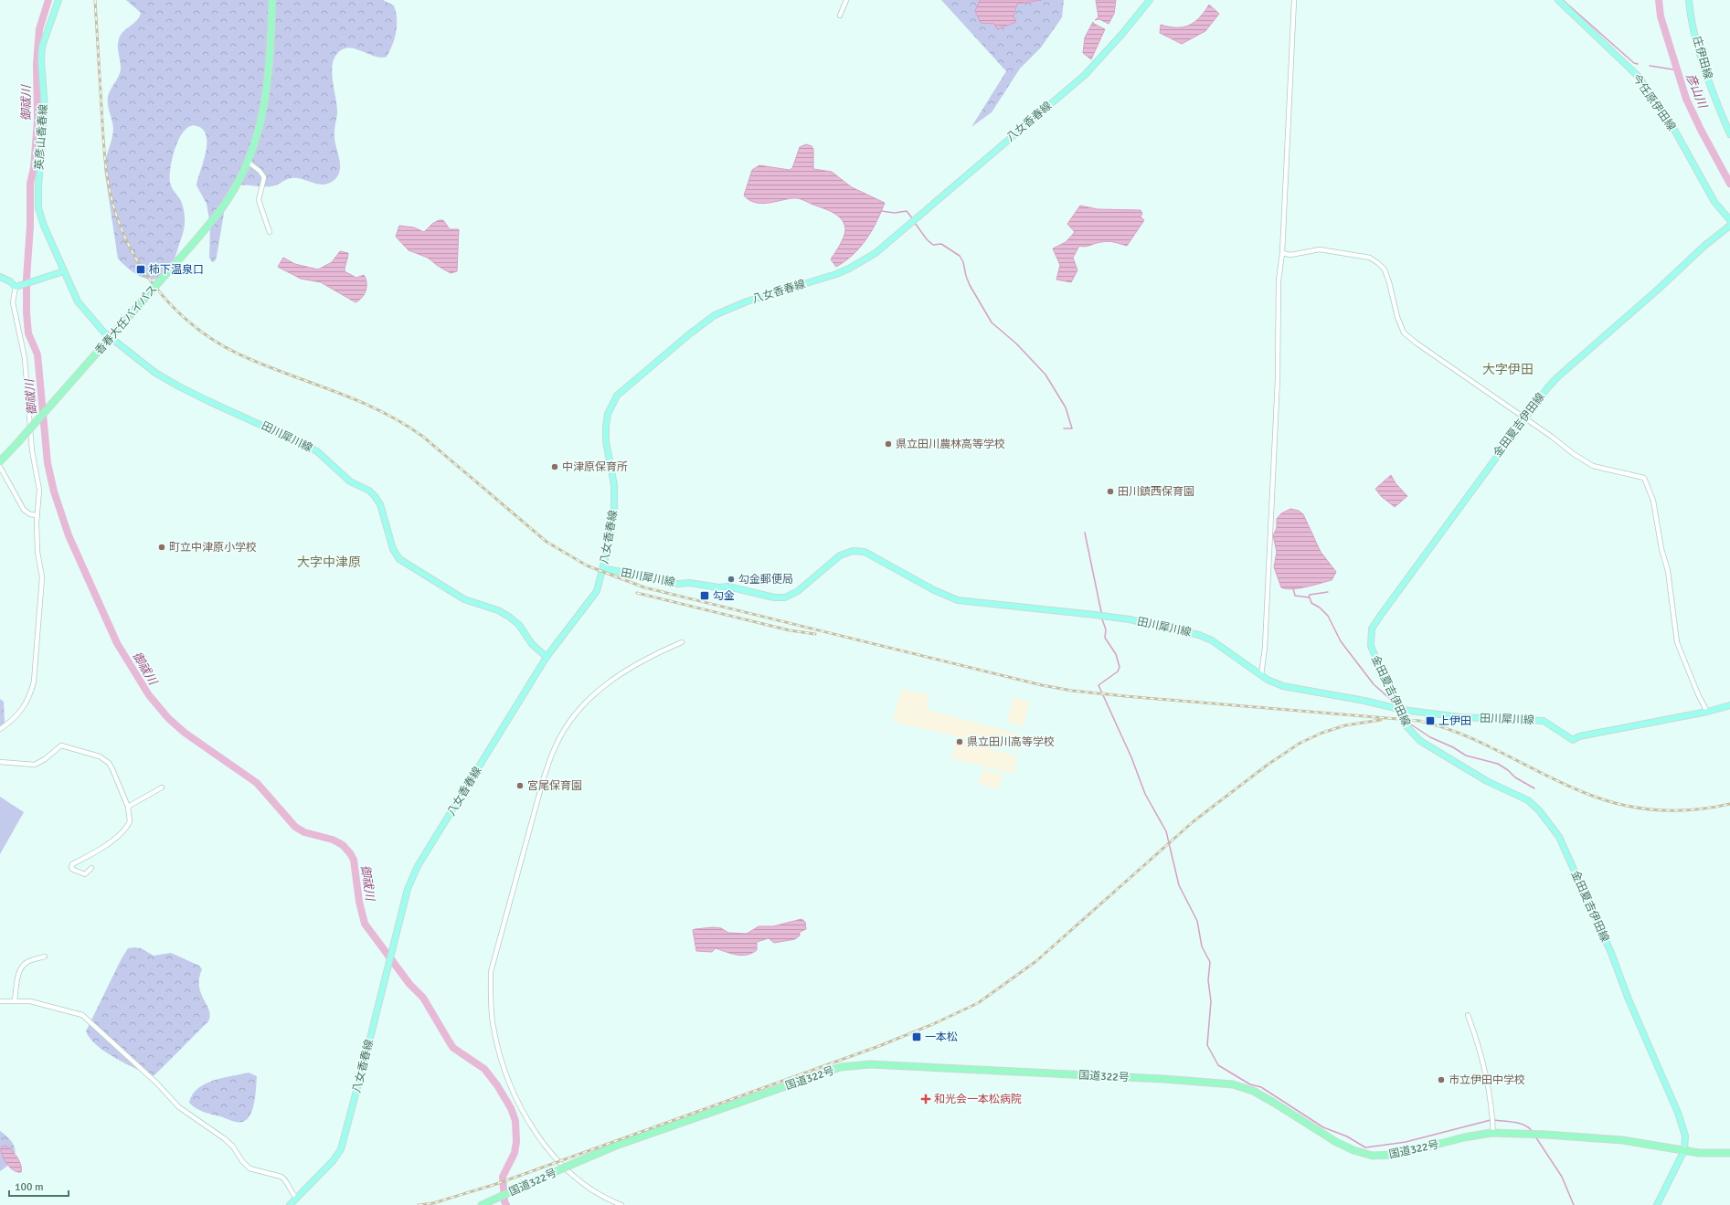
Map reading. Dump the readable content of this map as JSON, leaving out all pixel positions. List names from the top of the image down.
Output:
{
  "streets": {
    "highway": ["香春大任バイパス", "国道322号"],
    "main road": [
      "庄伊田線",
      "今任原伊田線",
      "八女香春線",
      "英彦山香春線",
      "金田夏吉伊田線",
      "田川犀川線"
    ]
  },
  "crossings": [
    ["八女香春線", "田川犀川線"],
    ["英彦山香春線", "田川犀川線"],
    ["金田夏吉伊田線", "田川犀川線"],
    ["金田夏吉伊田線", "国道322号"]
  ],
  "districts": ["大字伊田", "大字中津原"],
  "water": ["彦山川", "御祓川"],
  "places": {
    "transit": [
      "柿下温泉口",
      "勾金",
      "上伊田",
      "一本松"
    ],
    "other": [
      "県立田川農林高等学校",
      "中津原保育所",
      "田川鎮西保育園",
      "町立中津原小学校",
      "勾金郵便局",
      "県立田川高等学校",
      "宮尾保育園",
      "市立伊田中学校"
    ],
    "health": ["和光会一本松病院"]
  },
  "scale_bar": "100 m"
}
